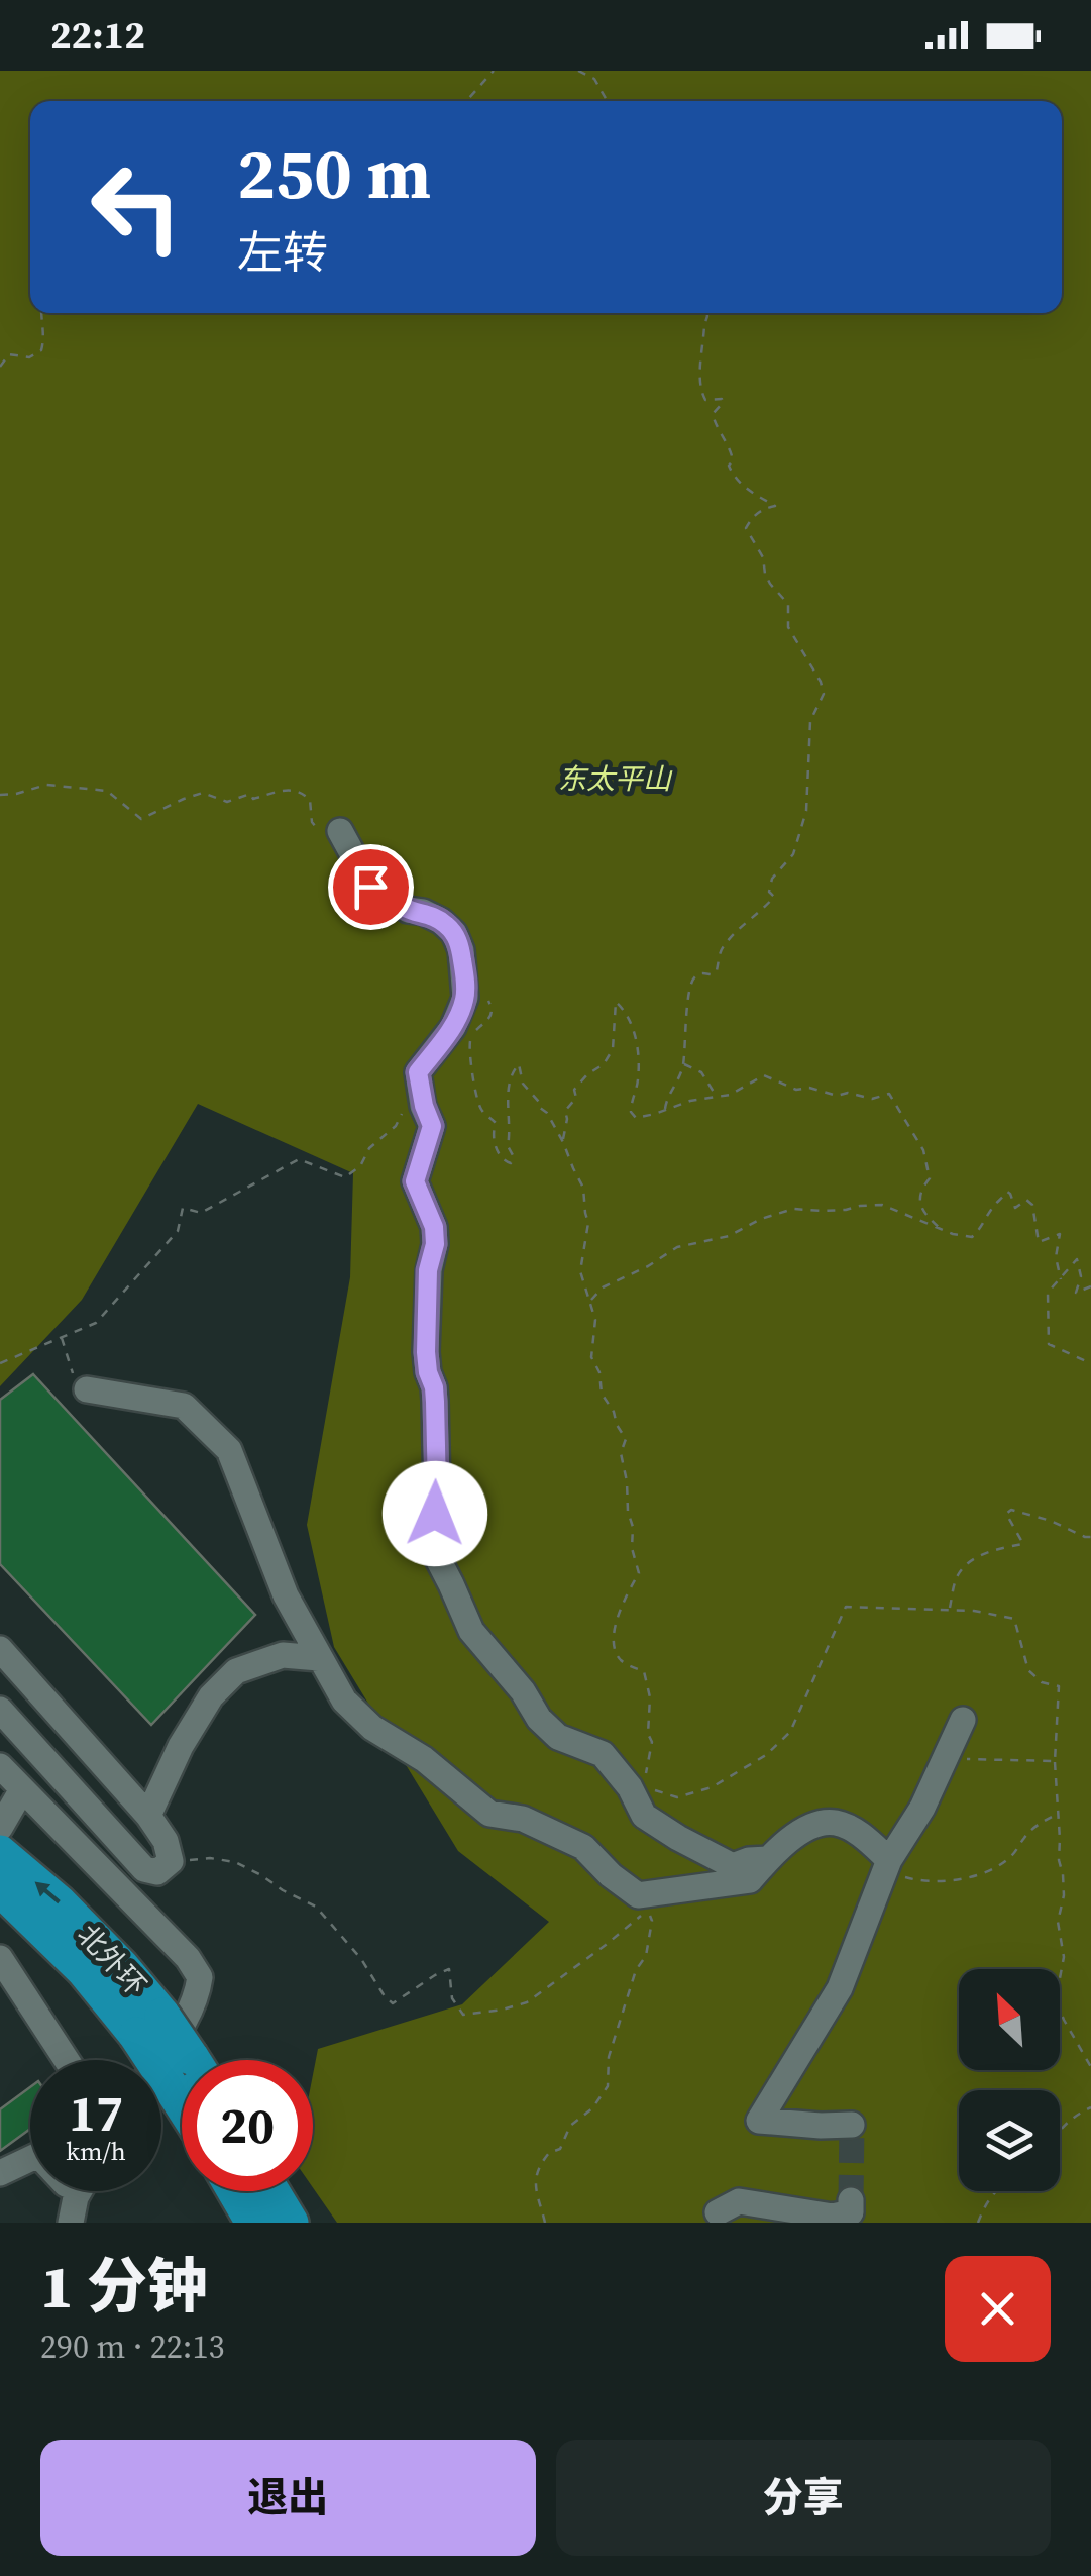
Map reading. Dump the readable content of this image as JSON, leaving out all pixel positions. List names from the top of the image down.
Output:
{
  "streets": {
    "highway": ["北外环"]
  },
  "parks": ["东太平山"],
  "north": "top left",
  "page": {
    "status": "22:12",
    "turn": ["250 m", "左转"],
    "speed": "17 km/h",
    "limit": "20",
    "heading": ["1 分钟", "290 m · 22:13"],
    "buttons": ["退出", "分享"]
  }
}
